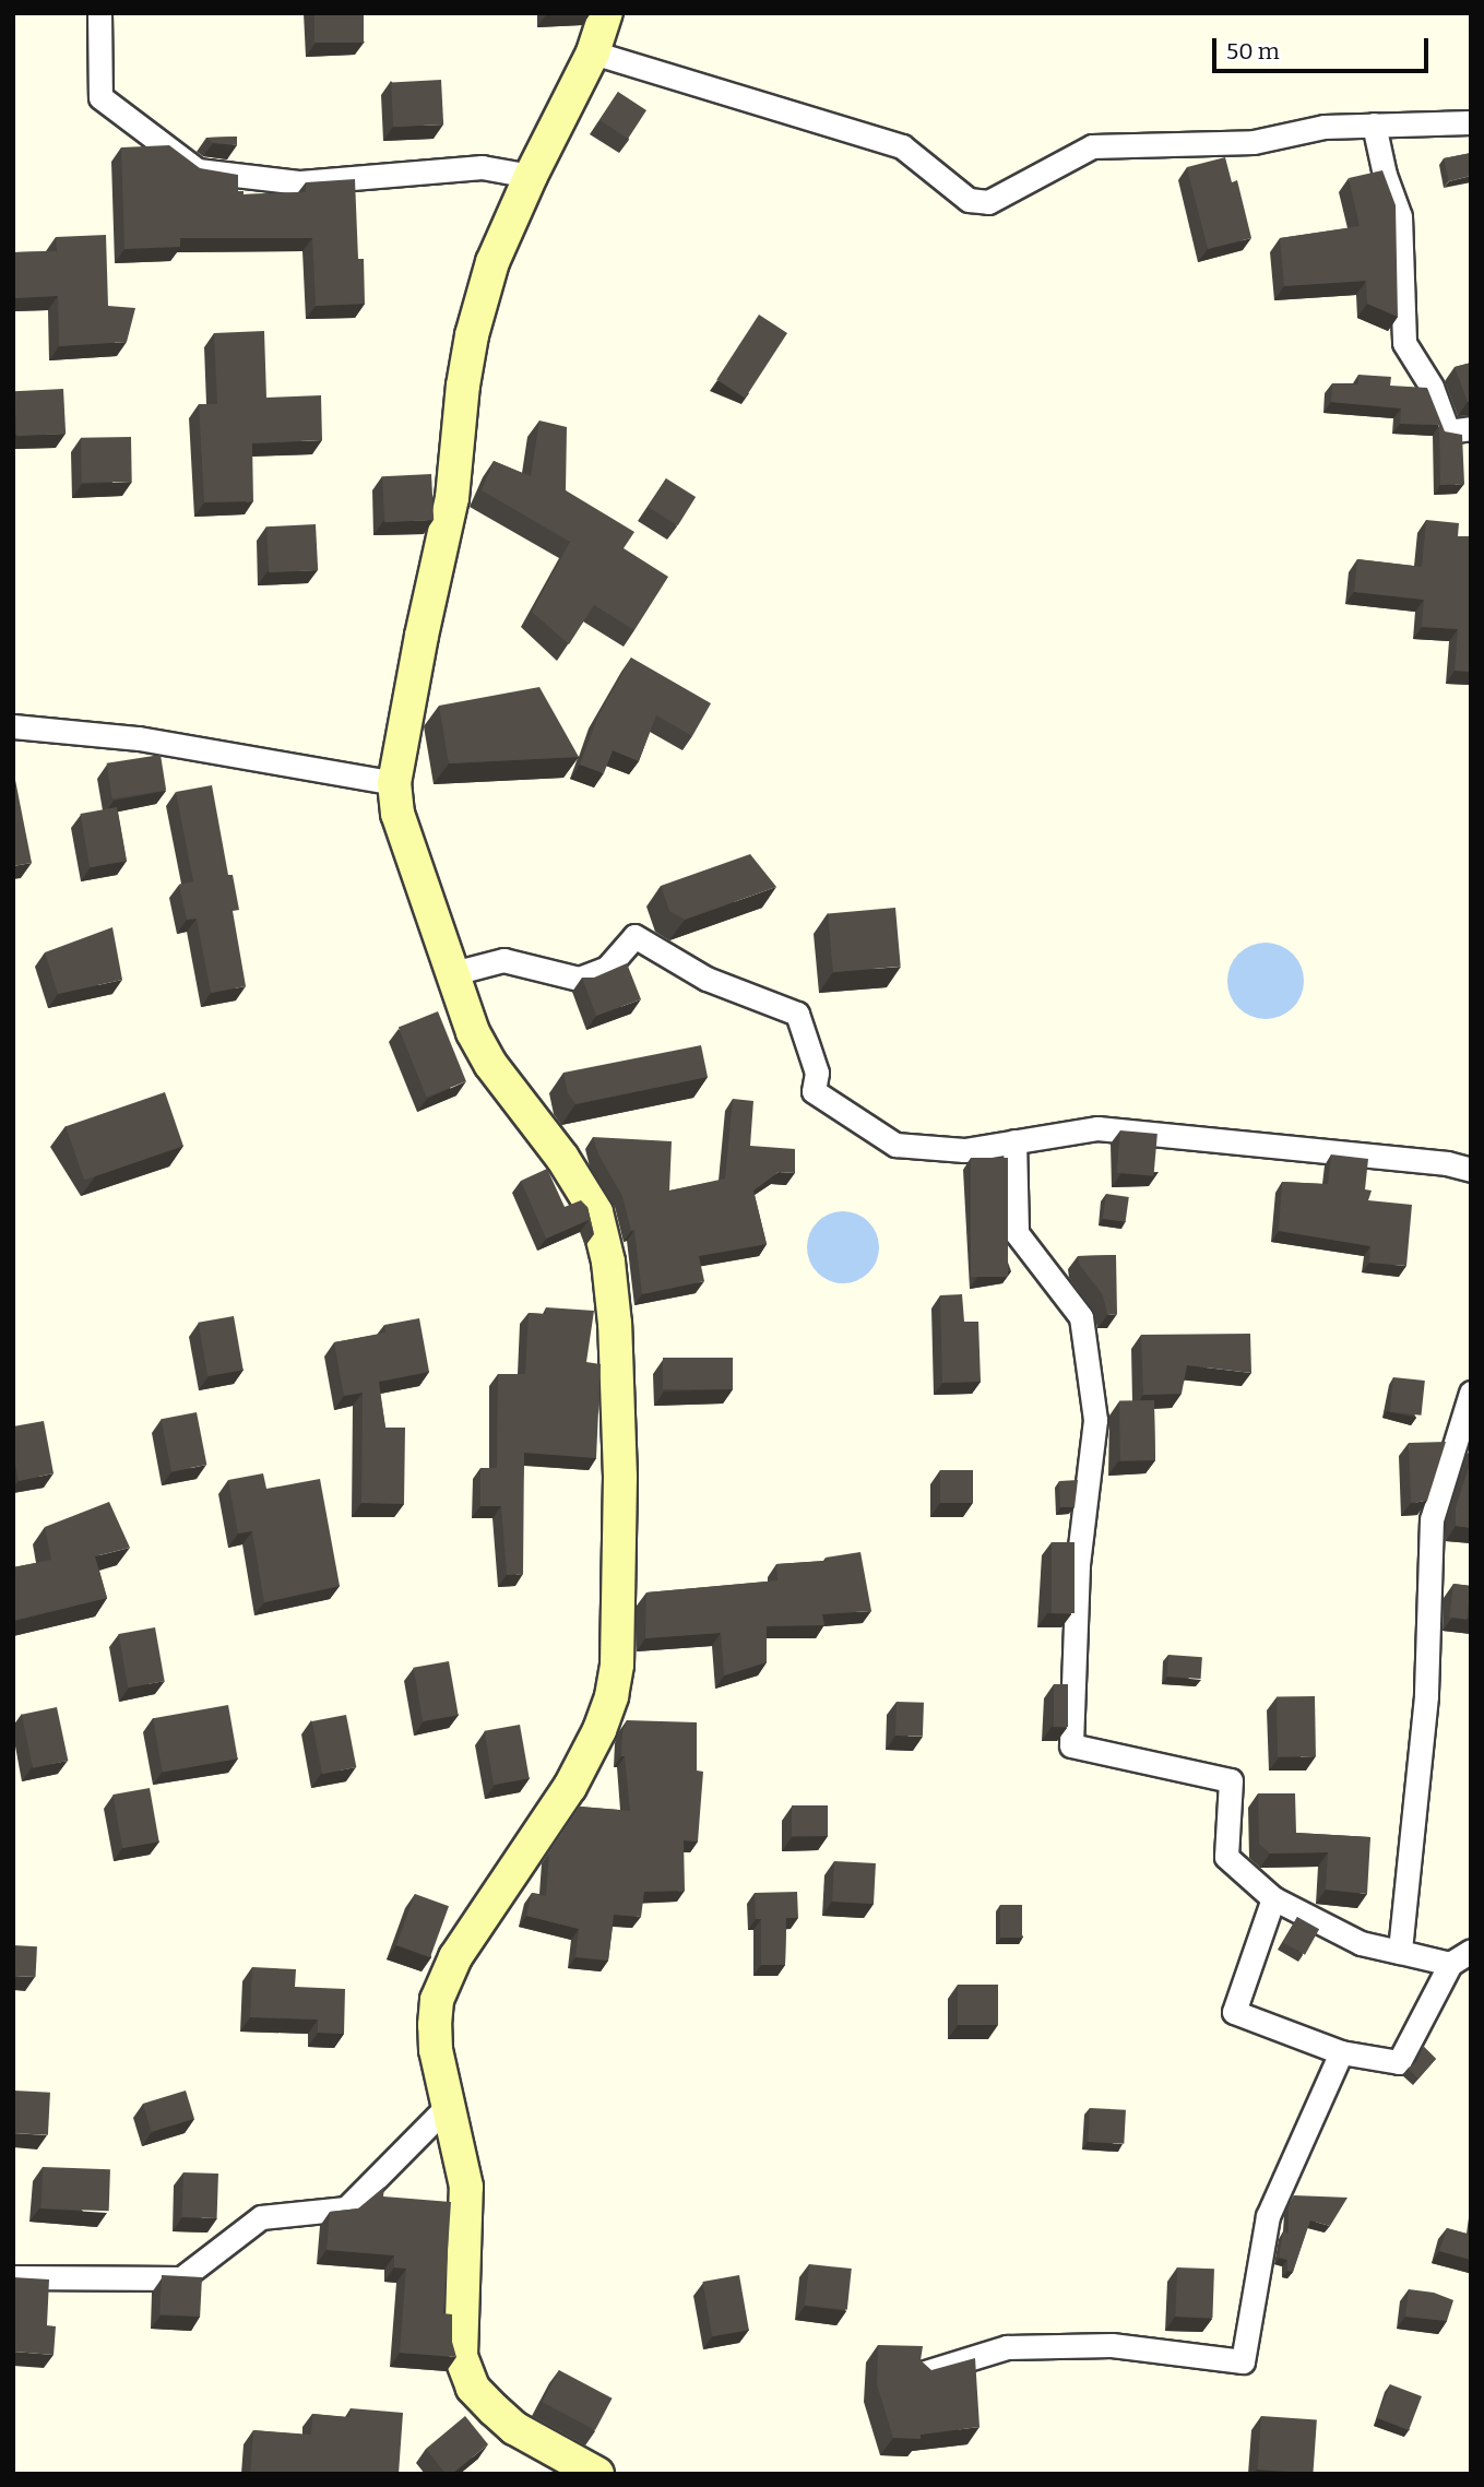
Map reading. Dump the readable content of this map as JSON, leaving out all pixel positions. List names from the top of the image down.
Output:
{
  "scale_bar": "50 m"
}
